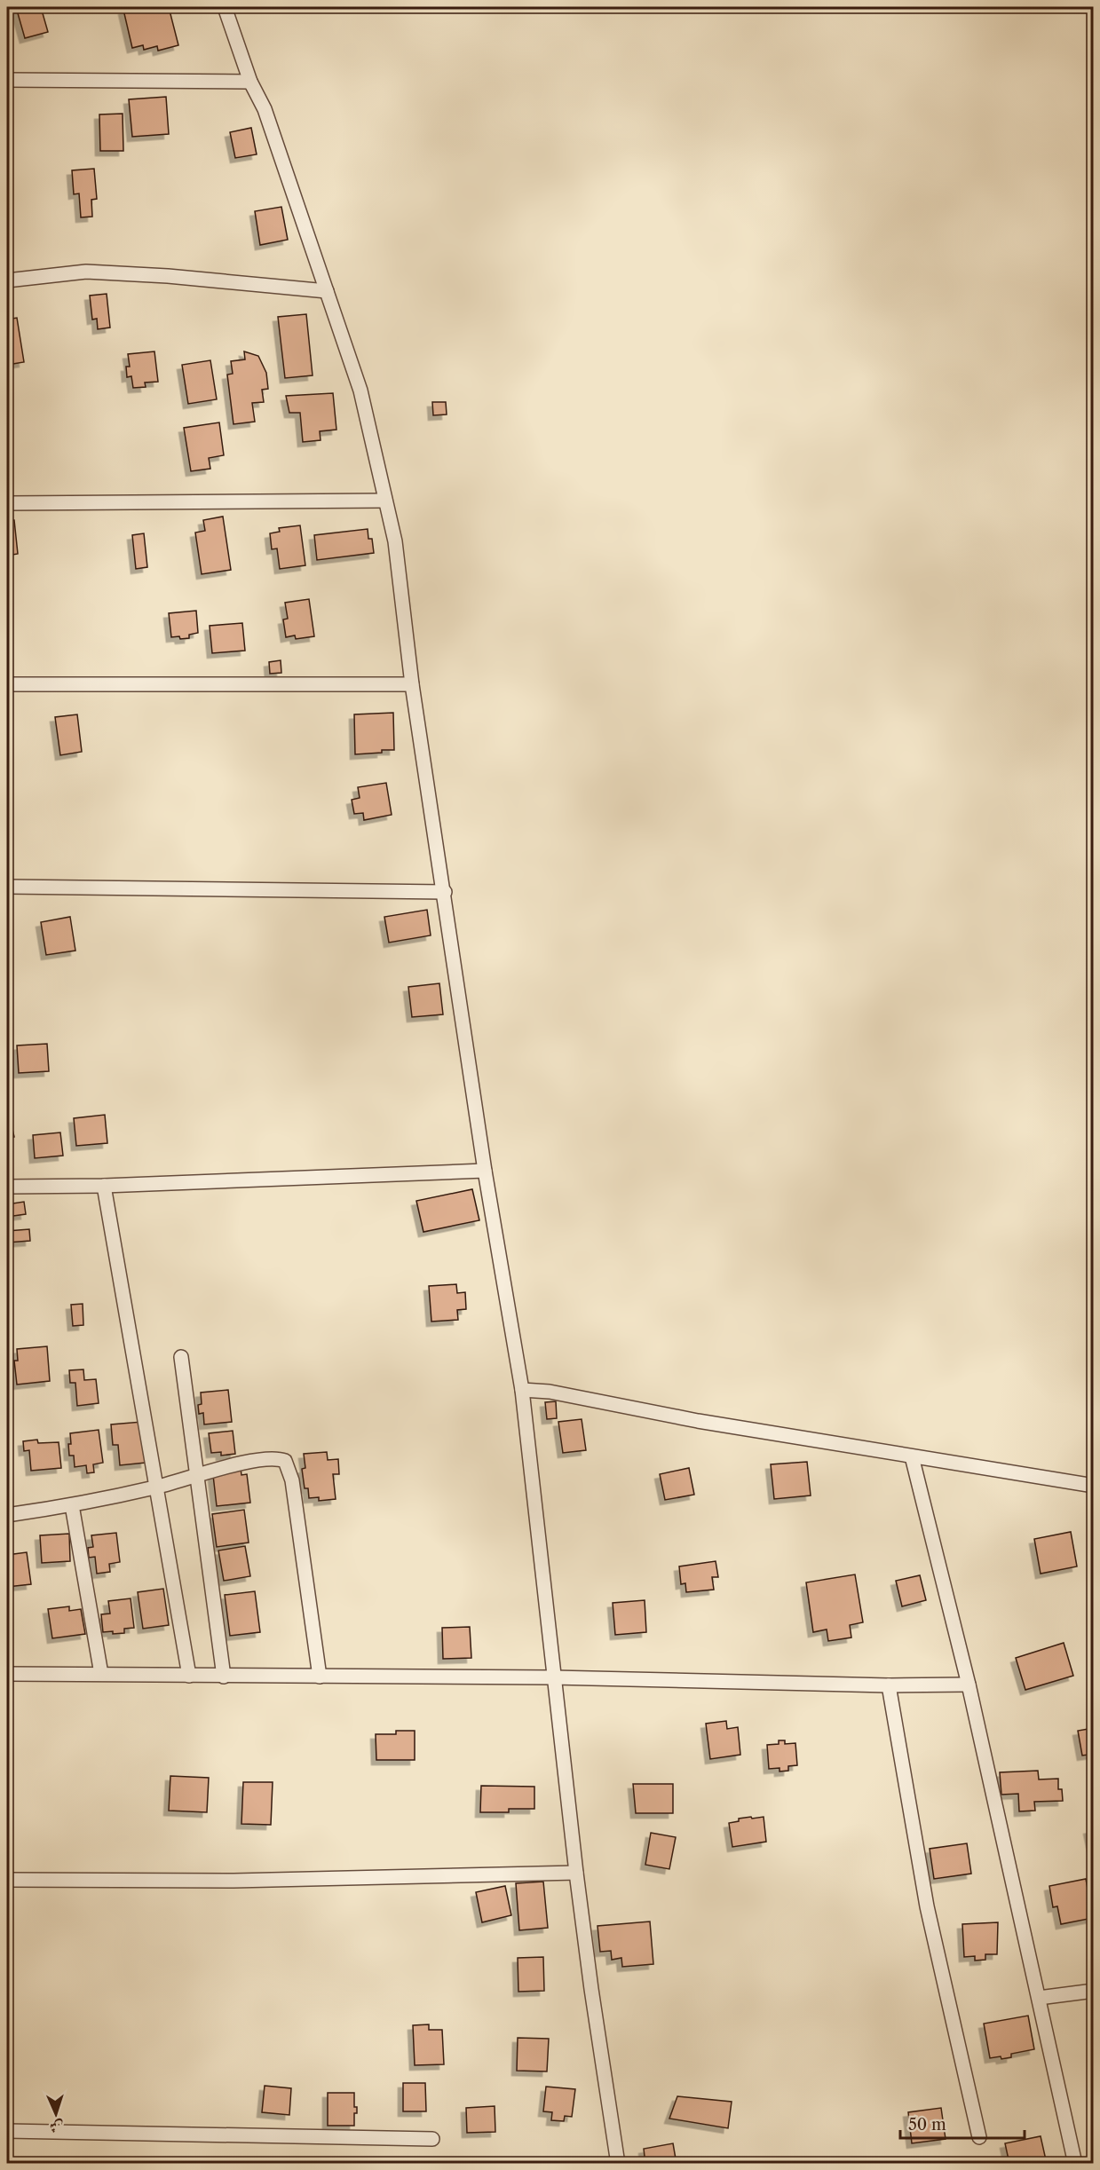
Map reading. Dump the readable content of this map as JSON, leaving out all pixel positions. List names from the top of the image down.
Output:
{
  "scale_bar": "50 m",
  "north": "bottom"
}
